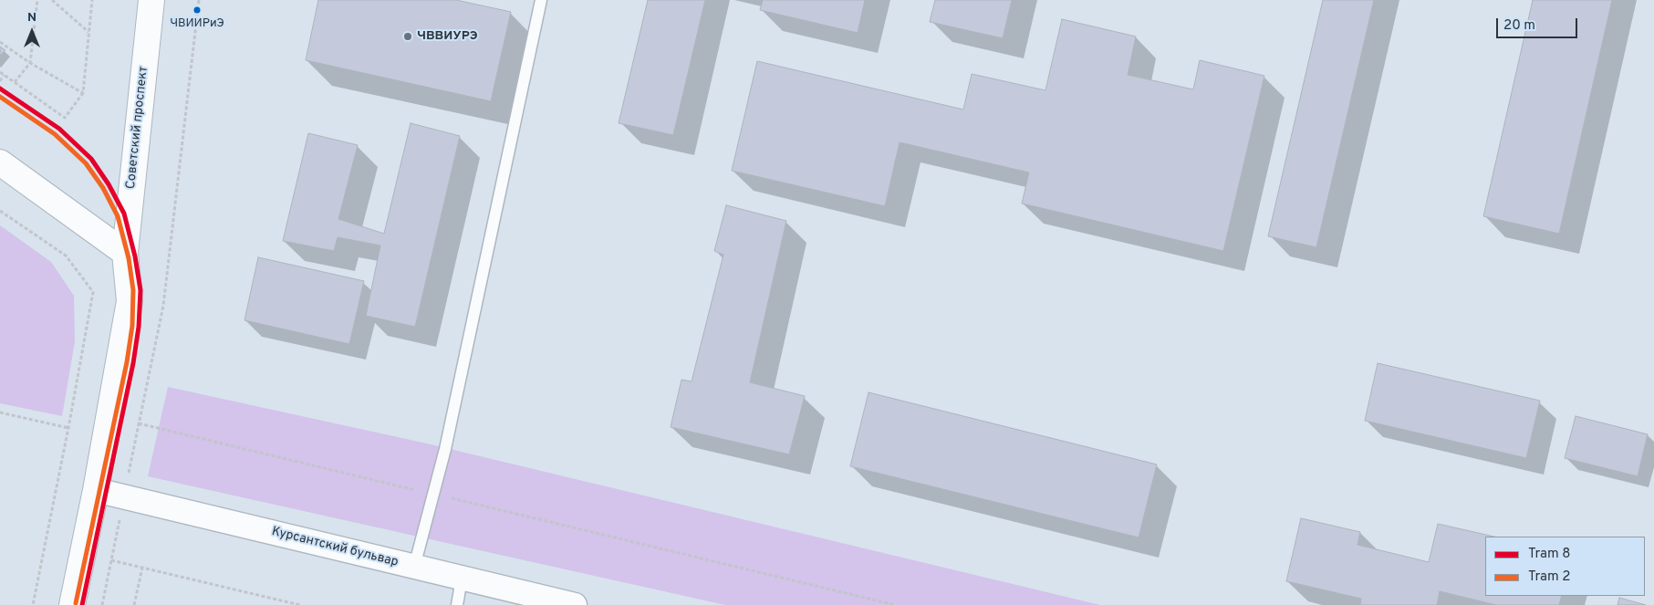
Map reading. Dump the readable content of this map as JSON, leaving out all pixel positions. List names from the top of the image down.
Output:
{
  "streets": {
    "main road": ["Советский проспект"],
    "street": ["Курсантский бульвар"]
  },
  "crossings": [
    ["Советский проспект", "Курсантский бульвар"]
  ],
  "places": ["ЧВИИРиЭ", "ЧВВИУРЭ"],
  "lines": ["tram line 8", "tram line 2"],
  "legend": ["Tram 8", "Tram 2"],
  "scale_bar": "20 m",
  "north": "top"
}
